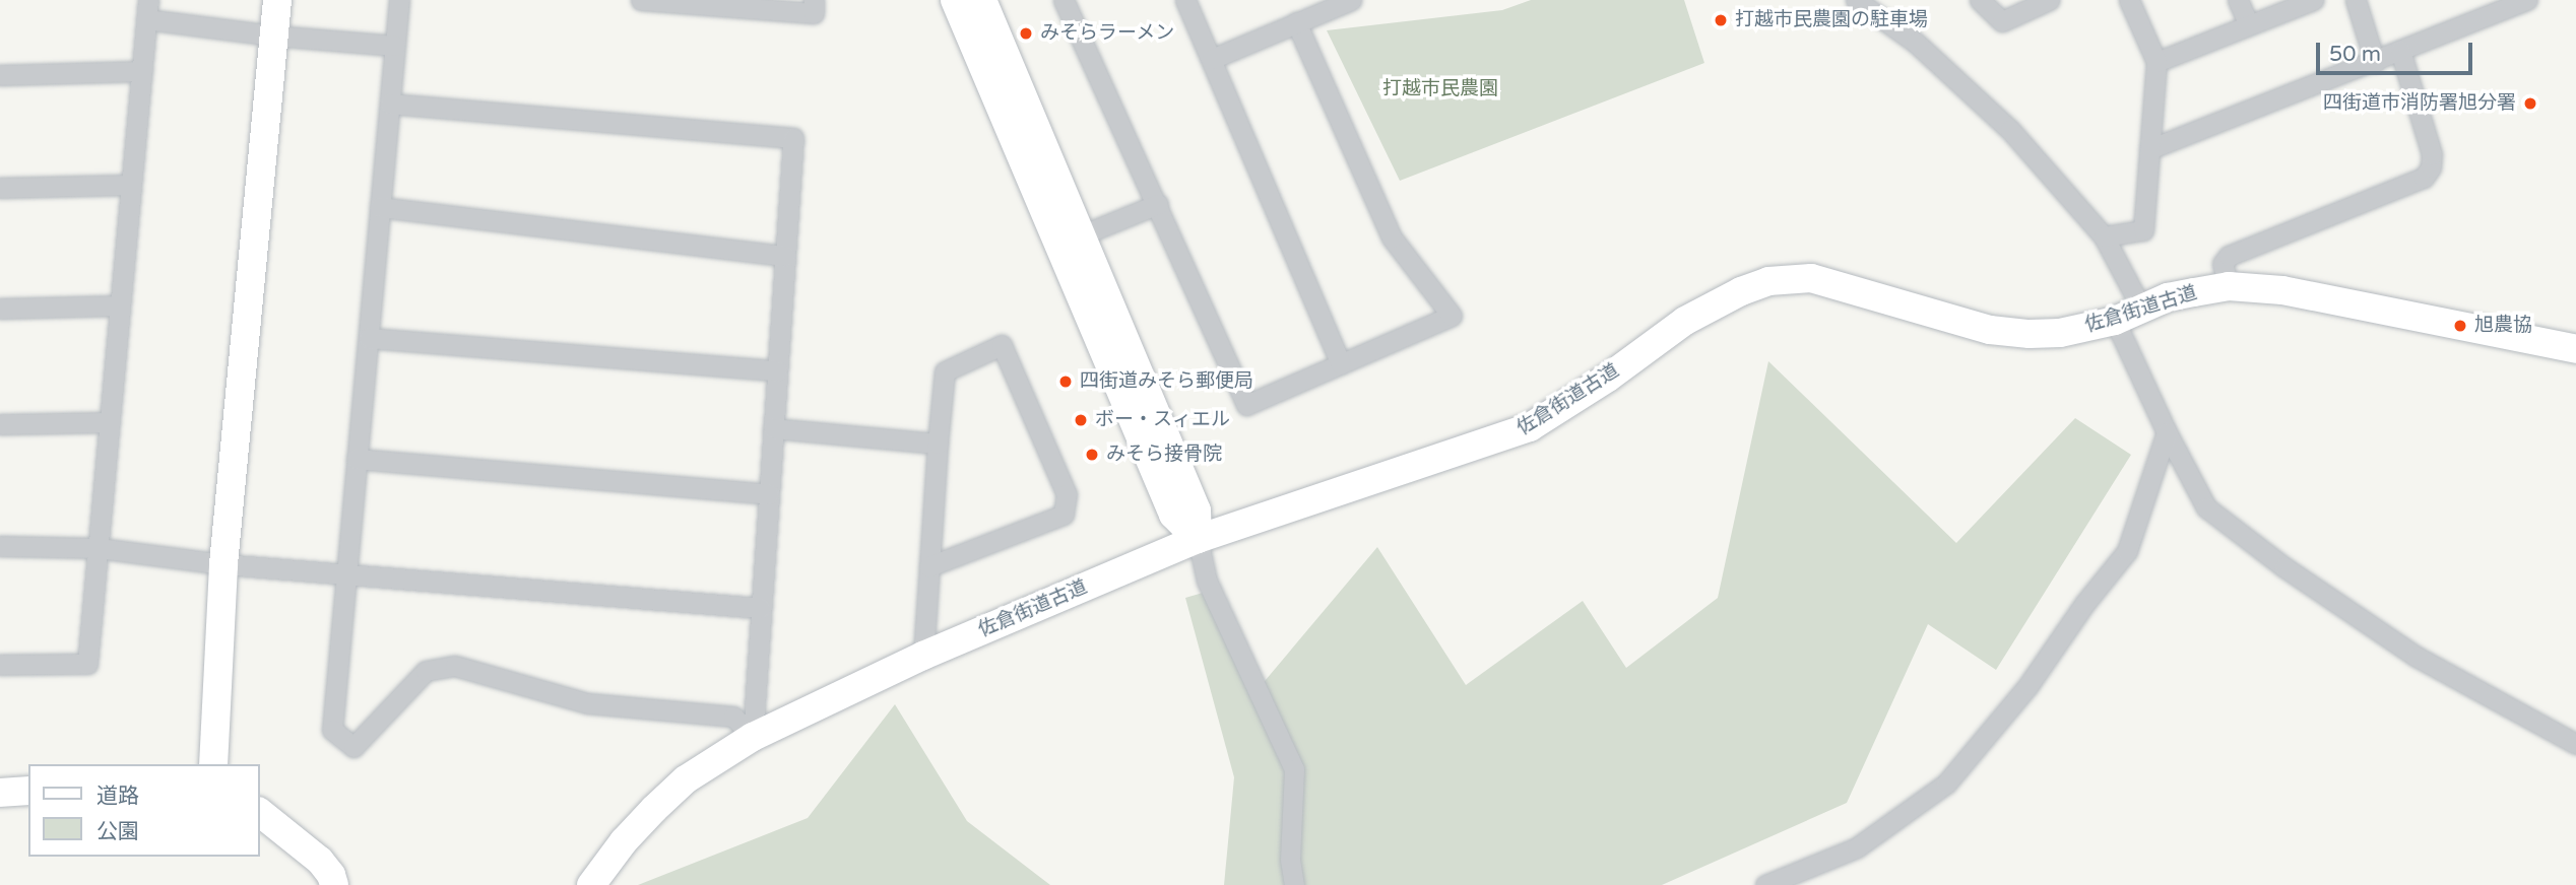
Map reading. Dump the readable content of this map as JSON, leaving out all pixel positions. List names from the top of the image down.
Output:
{
  "streets": {
    "street": ["佐倉街道古道"]
  },
  "parks": ["打越市民農園"],
  "places": [
    "打越市民農園の駐車場",
    "みそらラーメン",
    "四街道市消防署旭分署",
    "旭農協",
    "四街道みそら郵便局",
    "ボー・スィエル",
    "みそら接骨院"
  ],
  "legend": ["道路", "公園"],
  "scale_bar": "50 m"
}
